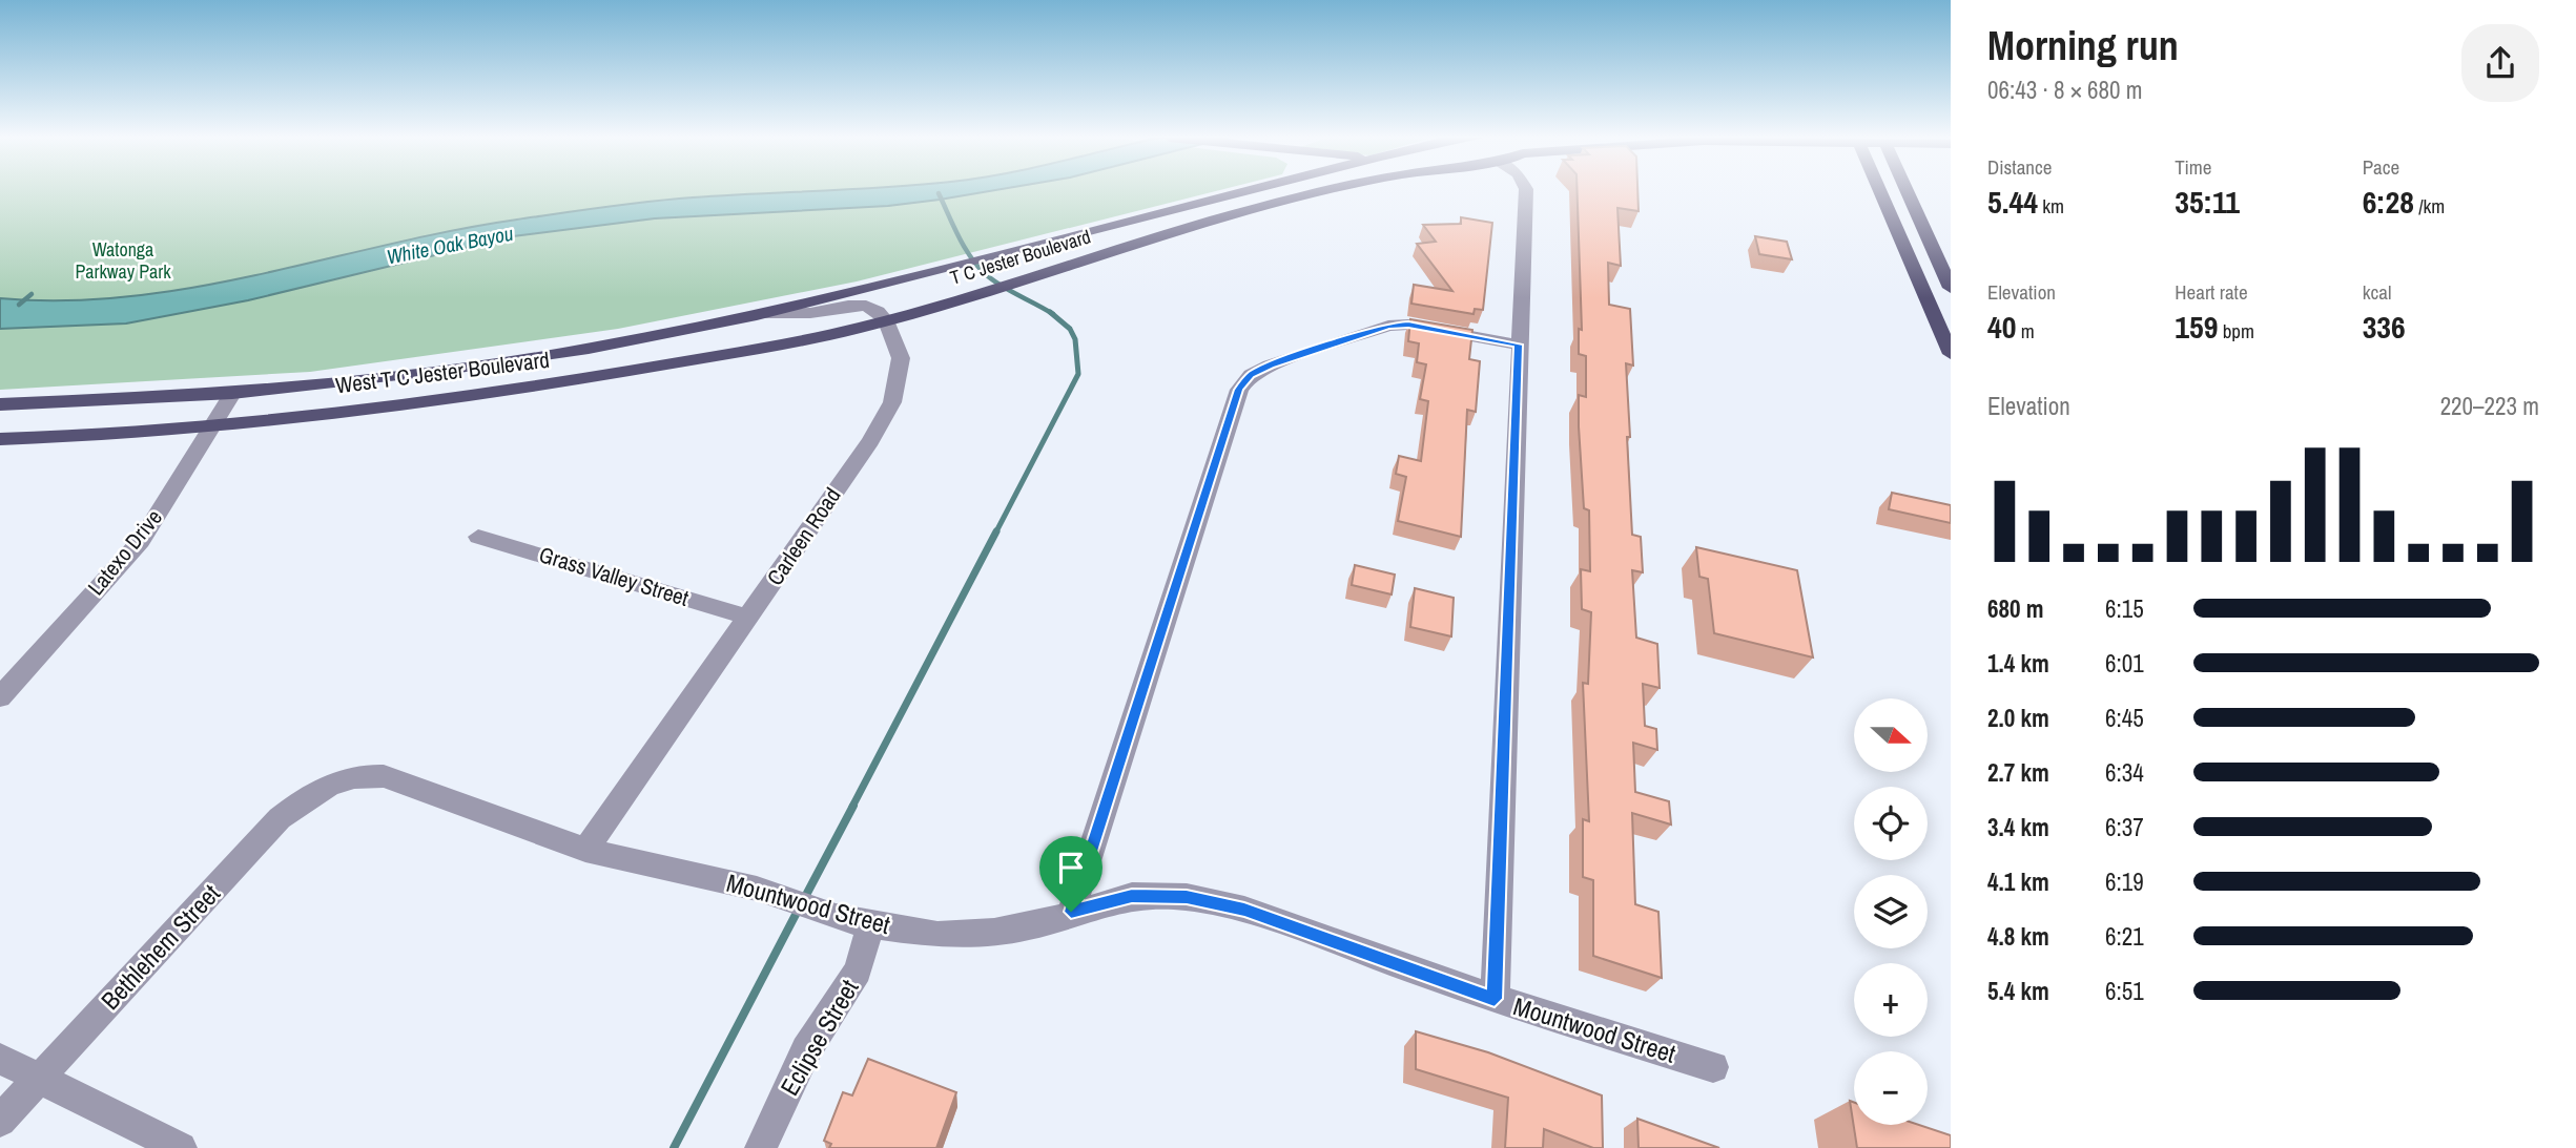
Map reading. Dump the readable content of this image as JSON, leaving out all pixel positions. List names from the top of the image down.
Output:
{
  "streets": {
    "main road": ["T C Jester Boulevard", "West T C Jester Boulevard"],
    "street": [
      "Carleen Road",
      "Latexo Drive",
      "Grass Valley Street",
      "Mountwood Street",
      "Bethlehem Street",
      "Eclipse Street"
    ]
  },
  "crossings": [
    ["T C Jester Boulevard", "West T C Jester Boulevard"],
    ["T C Jester Boulevard", "Carleen Road"],
    ["West T C Jester Boulevard", "Carleen Road"],
    ["West T C Jester Boulevard", "Latexo Drive"],
    ["Carleen Road", "Grass Valley Street"],
    ["Carleen Road", "Mountwood Street"],
    ["Mountwood Street", "Bethlehem Street"],
    ["Mountwood Street", "Eclipse Street"]
  ],
  "water": ["White Oak Bayou"],
  "parks": ["Watonga Parkway Park"],
  "north": "right",
  "page": {
    "heading": ["Morning run", "06:43 · 8 × 680 m"],
    "stats": [
      ["Distance", "5.44 km"],
      ["Time", "35:11"],
      ["Pace", "6:28 /km"],
      ["Elevation", "40 m"],
      ["Heart rate", "159 bpm"],
      ["kcal", "336"]
    ],
    "chart": ["Elevation", "220–223 m"],
    "list": [
      {
        "name": "680 m",
        "note": "6:15"
      },
      {
        "name": "1.4 km",
        "note": "6:01"
      },
      {
        "name": "2.0 km",
        "note": "6:45"
      },
      {
        "name": "2.7 km",
        "note": "6:34"
      },
      {
        "name": "3.4 km",
        "note": "6:37"
      },
      {
        "name": "4.1 km",
        "note": "6:19"
      },
      {
        "name": "4.8 km",
        "note": "6:21"
      },
      {
        "name": "5.4 km",
        "note": "6:51"
      }
    ],
    "map_buttons": ["+", "−"]
  }
}
